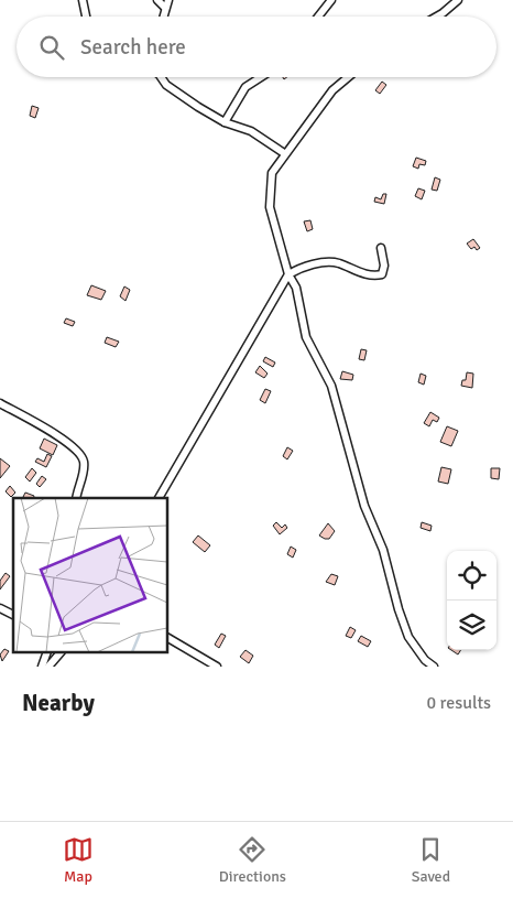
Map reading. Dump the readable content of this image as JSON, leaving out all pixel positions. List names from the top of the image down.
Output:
{
  "page": {
    "search": "Search here",
    "heading": ["Nearby", "0 results"],
    "nav": ["Map", "Directions", "Saved"]
  }
}
